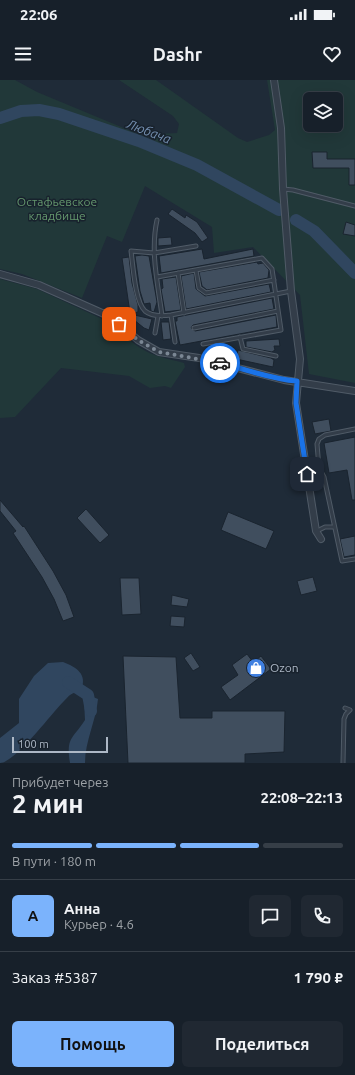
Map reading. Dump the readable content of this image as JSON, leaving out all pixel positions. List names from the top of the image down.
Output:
{
  "water": ["Любача"],
  "parks": ["Остафьевское кладбище"],
  "places": {
    "shop": ["Ozon"]
  },
  "scale_bar": "100 m",
  "page": {
    "status": "22:06",
    "header": "Dashr",
    "scale": "100 m",
    "heading": ["2 мин", "Прибудет через", "22:08–22:13"],
    "panel": [
      "Анна",
      "Курьер · 4.6",
      "Заказ #5387",
      "1 790 ₽"
    ],
    "bar": "В пути · 180 m",
    "round": "А",
    "buttons": ["Помощь", "Поделиться"]
  }
}
